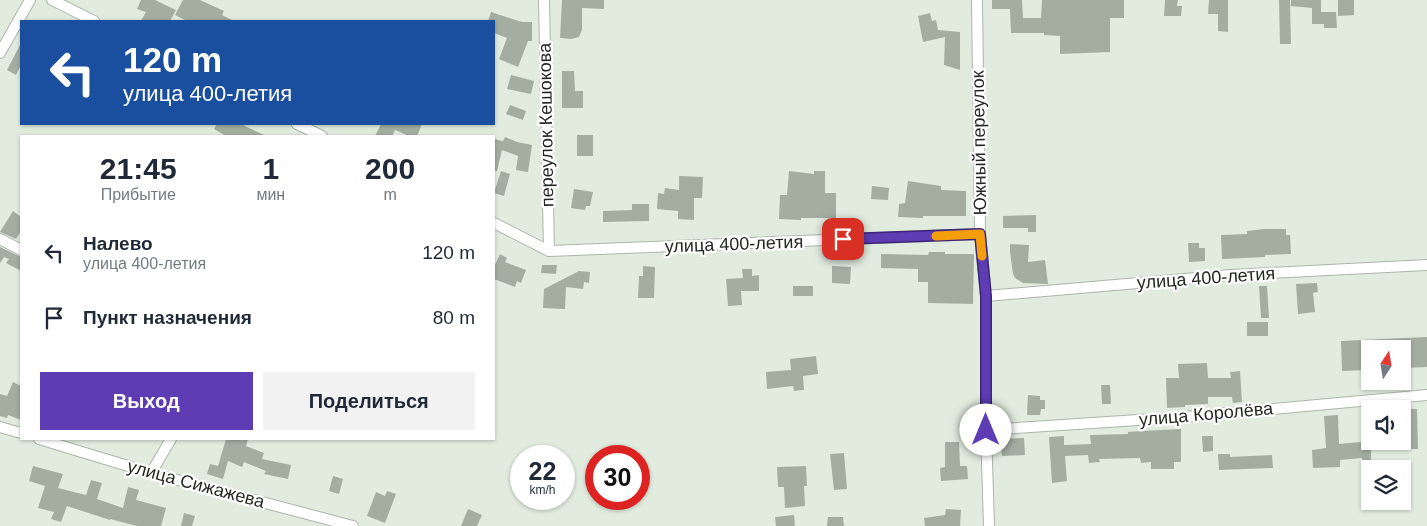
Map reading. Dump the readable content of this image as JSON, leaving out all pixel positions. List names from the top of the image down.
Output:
{
  "streets": {
    "street": [
      "переулок Кешокова",
      "Южный переулок",
      "улица 400-летия",
      "улица Королёва",
      "улица Сижажева"
    ]
  },
  "crossings": [
    ["переулок Кешокова", "улица 400-летия"],
    ["Южный переулок", "улица 400-летия"],
    ["Южный переулок", "улица Королёва"]
  ],
  "north": "top",
  "page": {
    "turn": ["120 m", "улица 400-летия"],
    "eta": [
      "21:45",
      "Прибытие",
      "1",
      "мин",
      "200",
      "m"
    ],
    "list": [
      {
        "name": "Налево",
        "note": "улица 400-летия",
        "value": "120 m"
      },
      {
        "name": "Пункт назначения",
        "value": "80 m"
      }
    ],
    "buttons": ["Выход", "Поделиться"],
    "speed": "22 km/h",
    "limit": "30"
  }
}
